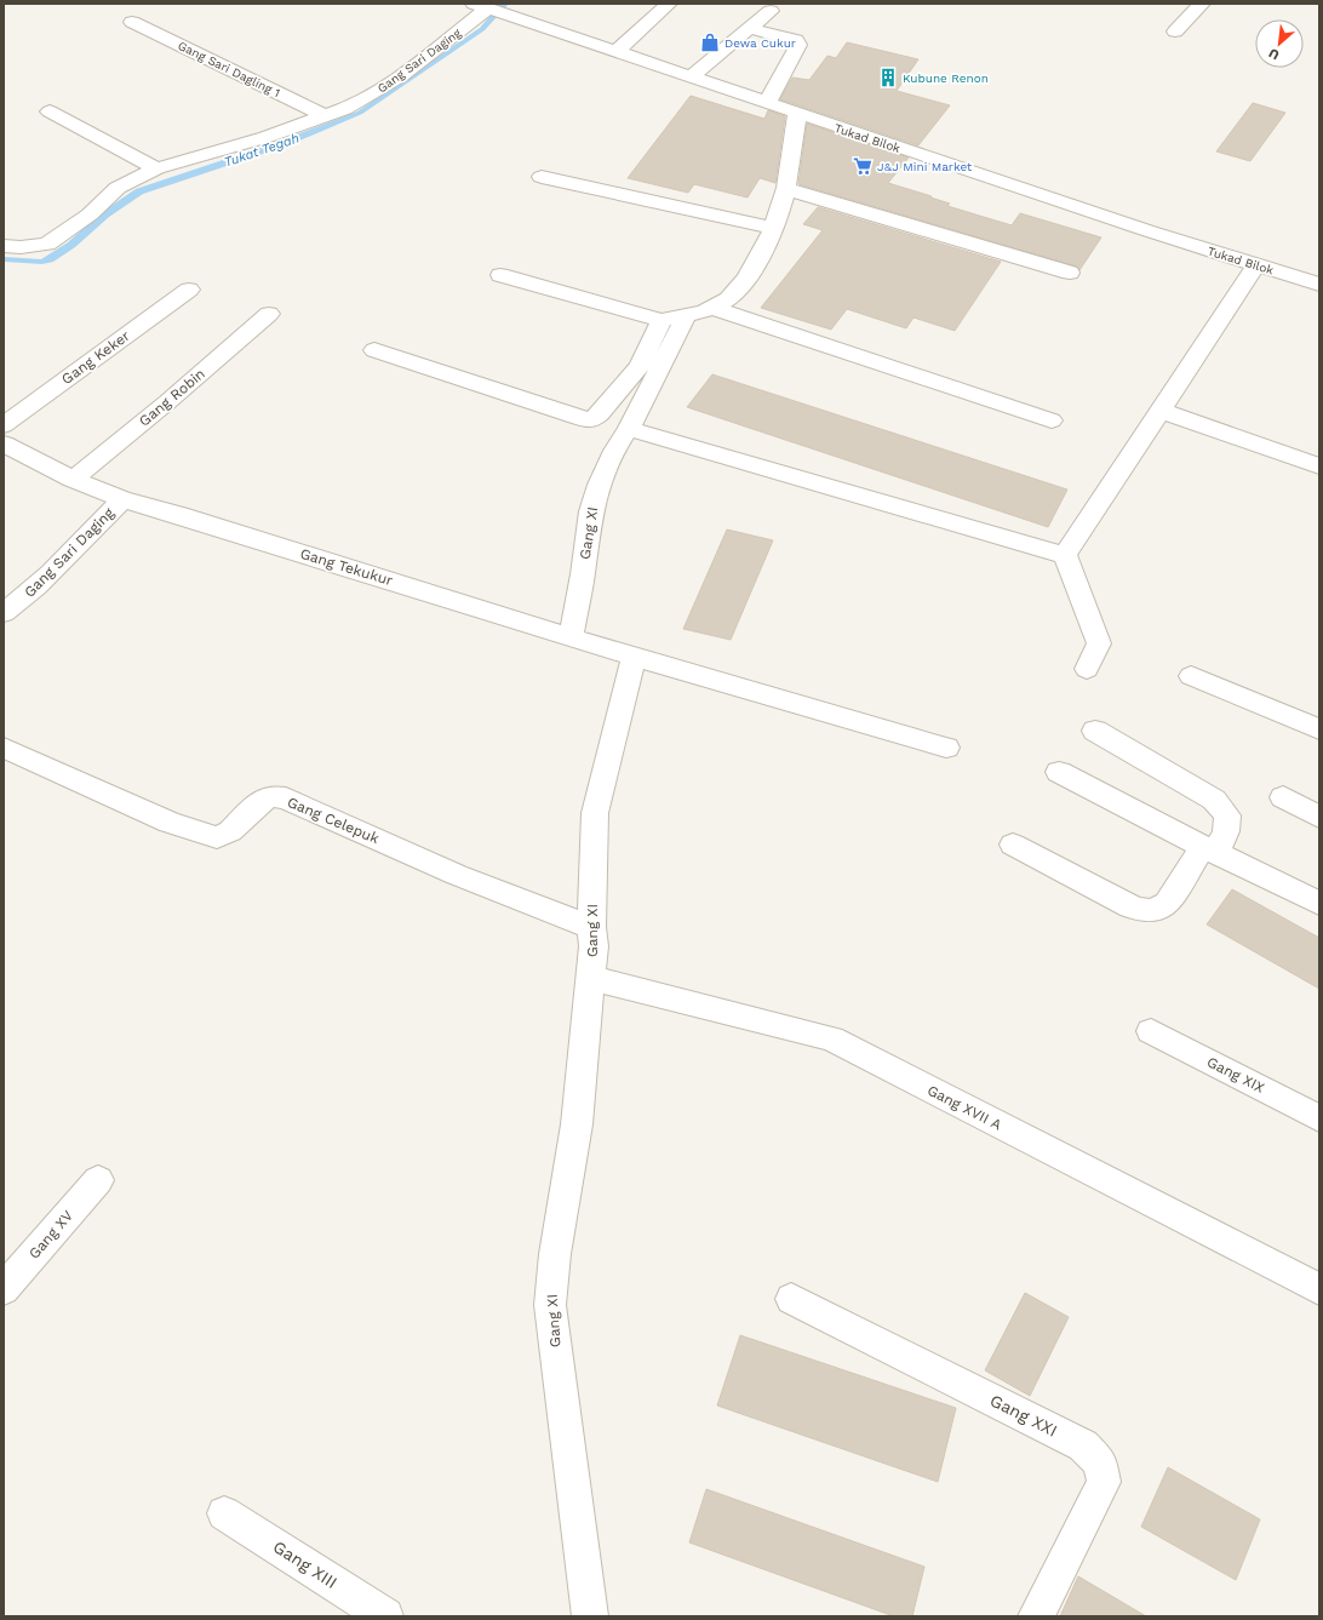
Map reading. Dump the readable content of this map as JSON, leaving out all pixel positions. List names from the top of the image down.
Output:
{
  "streets": {
    "street": [
      "Gang Sari Daging",
      "Gang Sari Dagling 1",
      "Tukad Bilok",
      "Gang Keker",
      "Gang Robin",
      "Gang XI",
      "Gang Tekukur",
      "Gang Celepuk",
      "Gang XIX",
      "Gang XVII A",
      "Gang XV",
      "Gang XXI",
      "Gang XIII"
    ]
  },
  "crossings": [
    ["Gang Sari Daging", "Gang Sari Dagling 1"],
    ["Gang Sari Daging", "Tukad Bilok"],
    ["Gang Sari Daging", "Gang Robin"],
    ["Gang Sari Daging", "Gang Tekukur"],
    ["Gang XI", "Gang Tekukur"],
    ["Gang XI", "Gang Celepuk"],
    ["Gang XI", "Gang XVII A"]
  ],
  "water": ["Tukat Tegah"],
  "places": {
    "shop": ["Dewa Cukur"],
    "building": ["Kubune Renon"],
    "supermarket": ["J&J Mini Market"]
  },
  "north": "bottom left"
}
